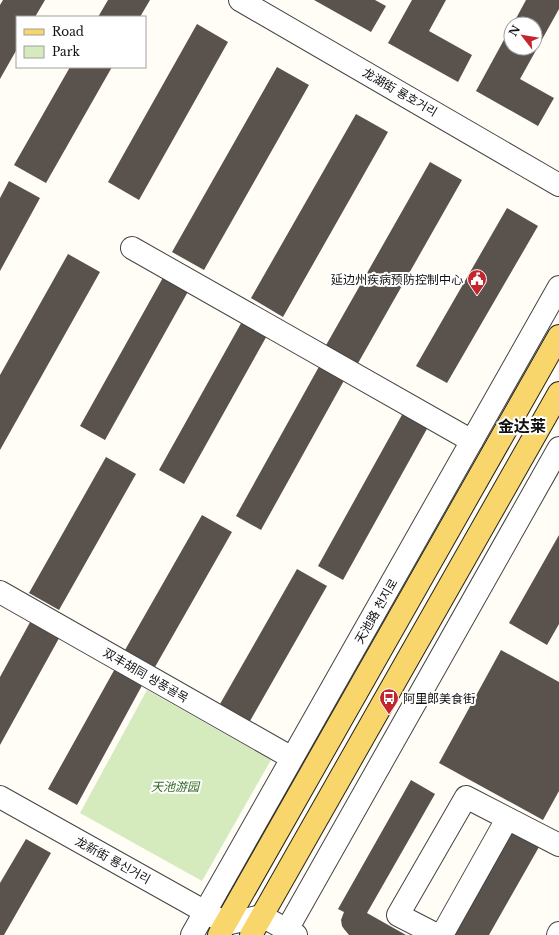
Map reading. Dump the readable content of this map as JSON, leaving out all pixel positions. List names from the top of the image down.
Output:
{
  "streets": {
    "main road": ["天池路 천지로"],
    "street": ["龙湖街 룡호거리", "双丰胡同 쌍풍골목", "龙新街 룡신거리"]
  },
  "crossings": [
    ["天池路 천지로", "双丰胡同 쌍풍골목"],
    ["天池路 천지로", "龙新街 룡신거리"]
  ],
  "districts": ["金达莱"],
  "parks": ["天池游园"],
  "places": {
    "public building": ["延边州疾病预防控制中心"],
    "bus stop": ["阿里郎美食街"]
  },
  "legend": ["Road", "Park"],
  "north": "top left"
}
